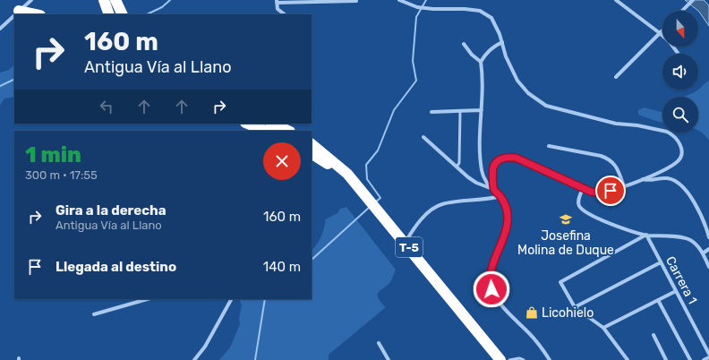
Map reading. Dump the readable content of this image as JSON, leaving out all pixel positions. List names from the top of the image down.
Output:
{
  "streets": {
    "highway": ["T-5"],
    "street": ["Carrera 1"]
  },
  "places": {
    "school or university": ["Josefina Molina de Duque"],
    "shop": ["Licohielo"]
  },
  "north": "bottom",
  "page": {
    "turn": ["160 m", "Antigua Vía al Llano"],
    "heading": ["1 min", "300 m · 17:55"],
    "list": [
      {
        "name": "Gira a la derecha",
        "note": "Antigua Vía al Llano",
        "value": "160 m"
      },
      {
        "name": "Llegada al destino",
        "value": "140 m"
      }
    ]
  }
}
